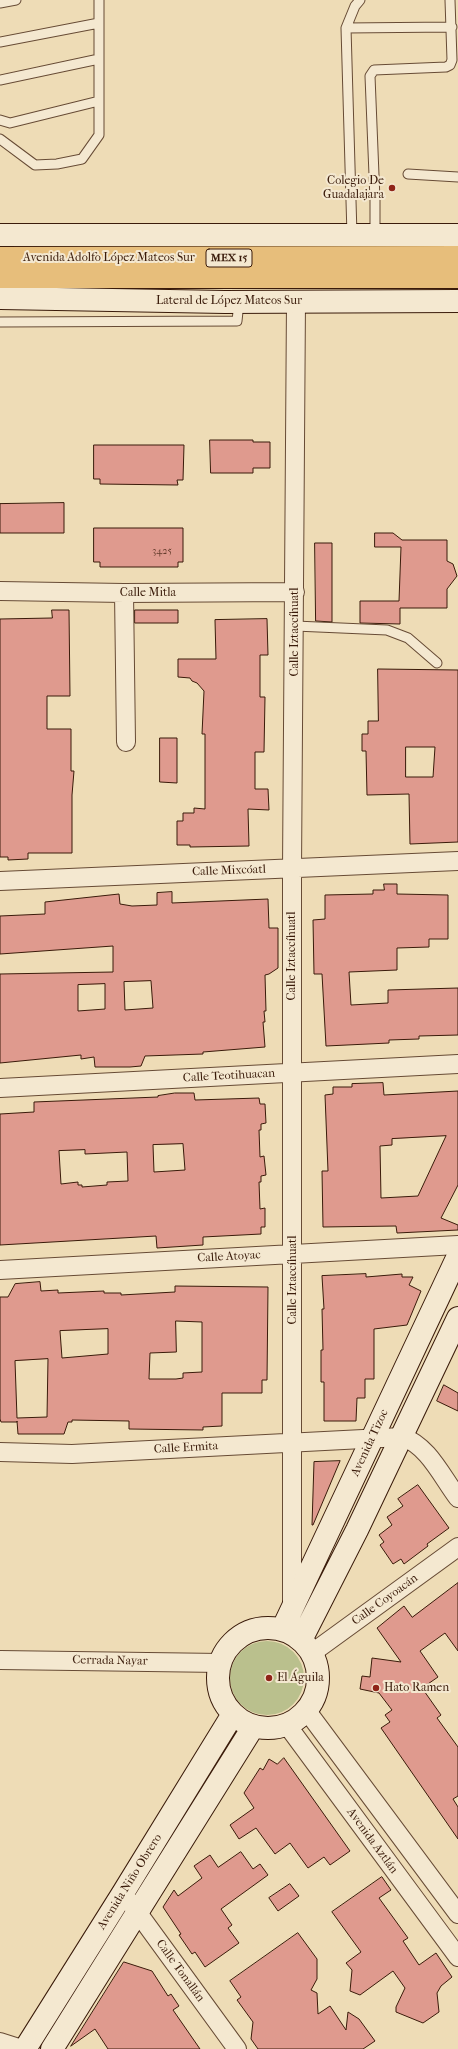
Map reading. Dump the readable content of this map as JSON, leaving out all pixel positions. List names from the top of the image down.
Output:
{
  "streets": {
    "main road": [
      "Avenida Adolfo López Mateos Sur",
      "MEX 15",
      "Lateral de López Mateos Sur",
      "Avenida Tizoc",
      "Avenida Niño Obrero"
    ],
    "street": [
      "Calle Mitla",
      "Calle Iztaccíhuatl",
      "Calle Mixcóatl",
      "Calle Teotihuacan",
      "Calle Atoyac",
      "Calle Ermita",
      "Calle Coyoacán",
      "Cerrada Nayar",
      "Avenida Aztlán",
      "Calle Tonallán"
    ]
  },
  "crossings": [
    ["Lateral de López Mateos Sur", "Calle Iztaccíhuatl"],
    ["Calle Mitla", "Calle Iztaccíhuatl"],
    ["Calle Iztaccíhuatl", "Calle Mixcóatl"],
    ["Calle Iztaccíhuatl", "Calle Teotihuacan"],
    ["Calle Iztaccíhuatl", "Calle Atoyac"],
    ["Calle Iztaccíhuatl", "Avenida Tizoc"],
    ["Calle Iztaccíhuatl", "Calle Ermita"],
    ["Avenida Tizoc", "Calle Ermita"],
    ["Avenida Tizoc", "Calle Coyoacán"],
    ["Avenida Tizoc", "Cerrada Nayar"],
    ["Avenida Tizoc", "Avenida Aztlán"],
    ["Avenida Tizoc", "Avenida Niño Obrero"],
    ["Calle Coyoacán", "Cerrada Nayar"],
    ["Calle Coyoacán", "Avenida Aztlán"],
    ["Calle Coyoacán", "Avenida Niño Obrero"],
    ["Cerrada Nayar", "Avenida Aztlán"],
    ["Cerrada Nayar", "Avenida Niño Obrero"],
    ["Avenida Aztlán", "Avenida Niño Obrero"],
    ["Avenida Niño Obrero", "Calle Tonallán"]
  ],
  "places": ["Colegio De Guadalajara", "El Águila", "Hato Ramen"],
  "house_numbers": ["3425"]
}
